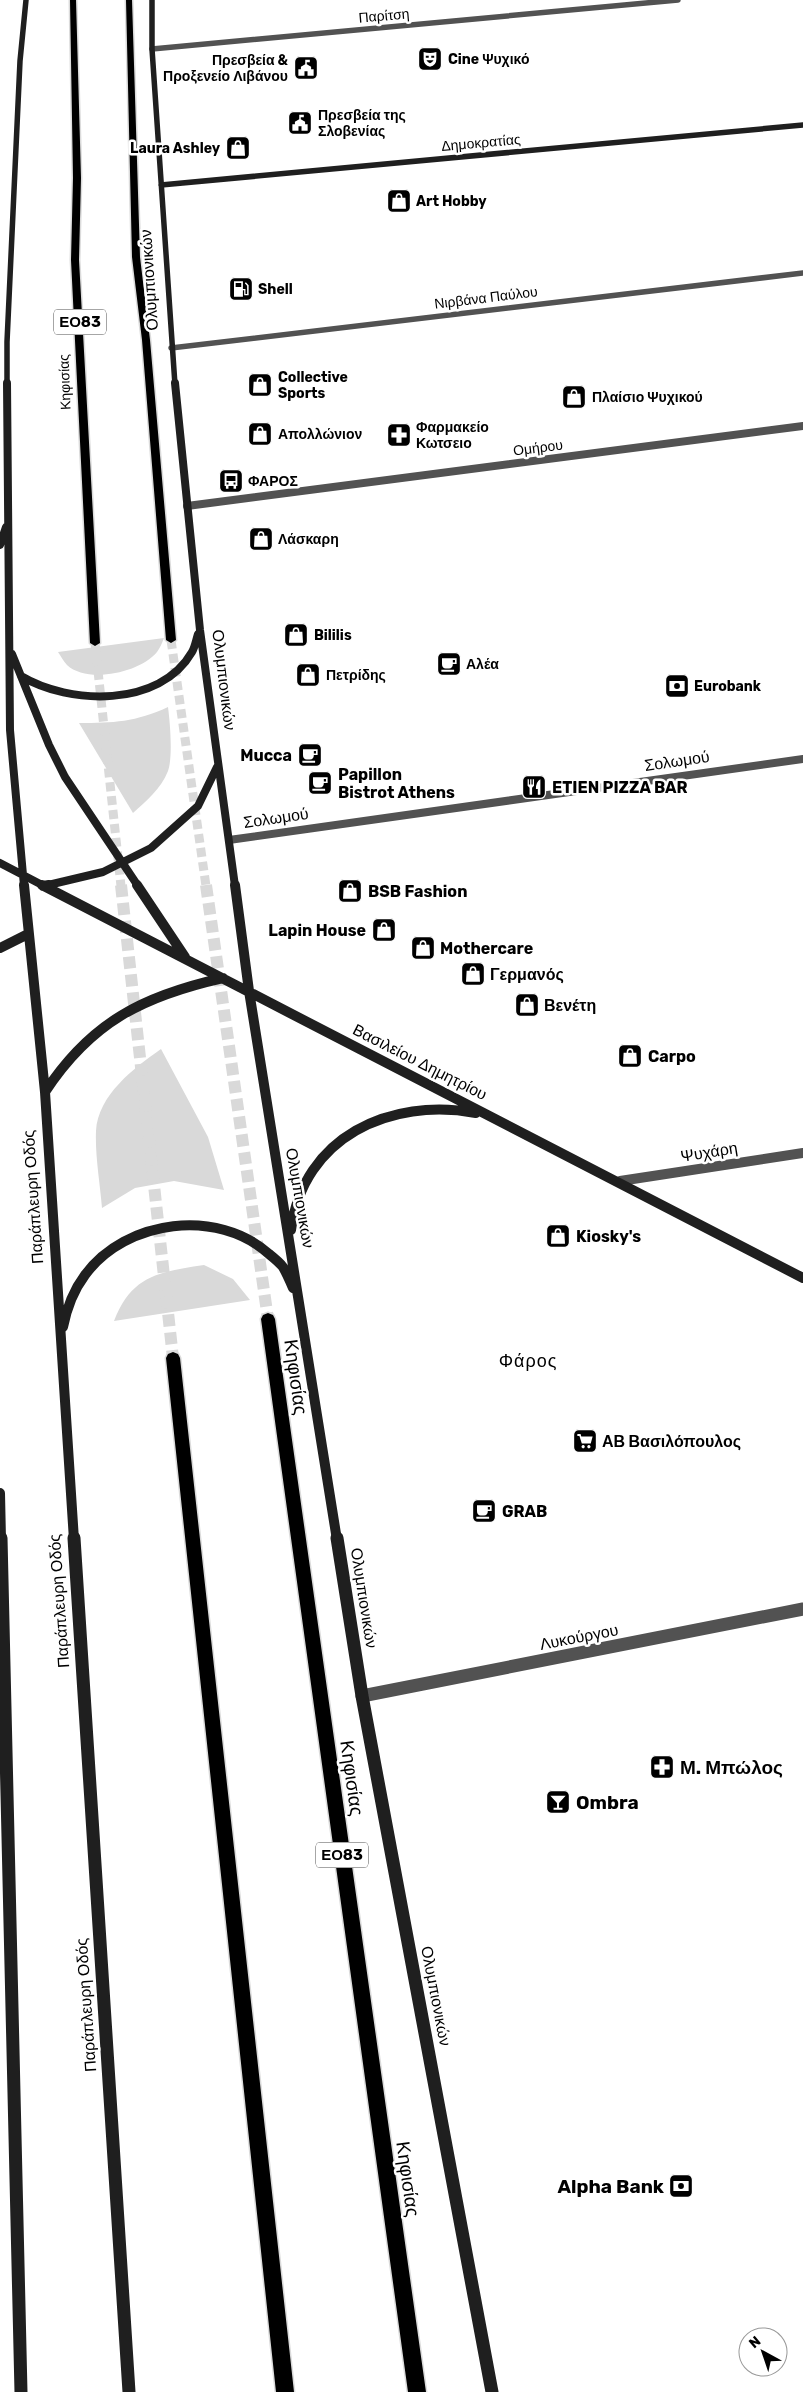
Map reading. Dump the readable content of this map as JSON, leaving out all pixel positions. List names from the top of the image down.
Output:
{
  "streets": {
    "main road": ["ΕΟ83", "Κηφισίας"],
    "street": [
      "Παρίτση",
      "Δημοκρατίας",
      "Ολυμπιονικών",
      "Νιρβάνα Παύλου",
      "Ομήρου",
      "Σολωμού",
      "Βασιλείου Δημητρίου",
      "Ψυχάρη",
      "Παράπλευρη Οδός",
      "Λυκούργου"
    ]
  },
  "crossings": [
    ["Παρίτση", "Ολυμπιονικών"],
    ["Δημοκρατίας", "Ολυμπιονικών"],
    ["Ολυμπιονικών", "Νιρβάνα Παύλου"],
    ["Ολυμπιονικών", "Ομήρου"],
    ["Ολυμπιονικών", "Σολωμού"],
    ["Ολυμπιονικών", "Βασιλείου Δημητρίου"],
    ["Ολυμπιονικών", "Λυκούργου"],
    ["Βασιλείου Δημητρίου", "Ψυχάρη"],
    ["Βασιλείου Δημητρίου", "Παράπλευρη Οδός"]
  ],
  "districts": ["Φάρος"],
  "places": {
    "theatre": ["Cine Ψυχικό"],
    "public building": ["Πρεσβεία & Προξενείο Λιβάνου", "Πρεσβεία της Σλοβενίας"],
    "shop": [
      "Laura Ashley",
      "Art Hobby",
      "Collective Sports",
      "Πλαίσιο Ψυχικού",
      "Απολλώνιον",
      "Λάσκαρη",
      "Bililis",
      "Πετρίδης",
      "BSB Fashion",
      "Lapin House",
      "Mothercare",
      "Γερμανός",
      "Βενέτη",
      "Carpo",
      "Kiosky's"
    ],
    "fuel station": ["Shell"],
    "pharmacy": ["Φαρμακείο Κωτσειο", "Μ. Μπώλος"],
    "bus stop": ["ΦΑΡΟΣ"],
    "cafe": [
      "Αλέα",
      "Mucca",
      "Papillon Bistrot Athens",
      "GRAB"
    ],
    "bank": ["Eurobank", "Alpha Bank"],
    "restaurant": ["ETIEN PIZZA BAR"],
    "supermarket": ["ΑΒ Βασιλόπουλος"],
    "bar": ["Ombra"]
  },
  "north": "top left"
}
